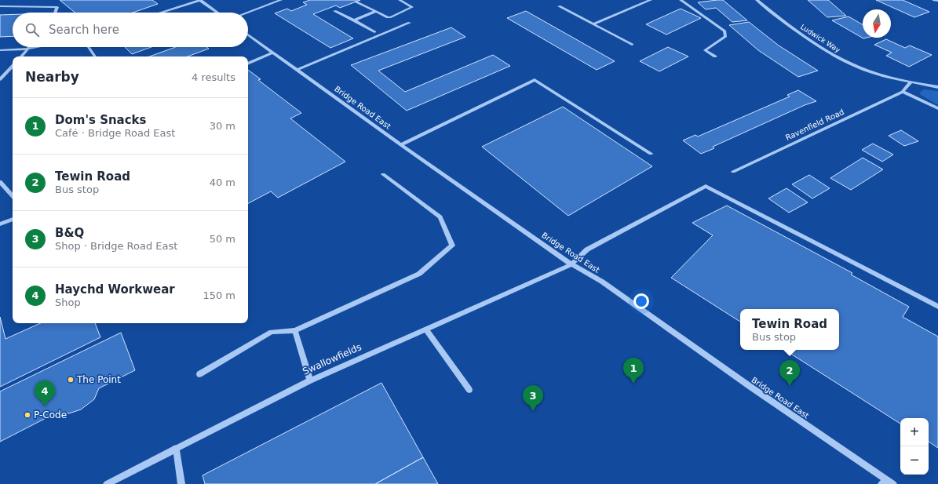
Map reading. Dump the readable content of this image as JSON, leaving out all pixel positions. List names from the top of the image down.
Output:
{
  "streets": {
    "street": [
      "Ludwick Way",
      "Bridge Road East",
      "Ravenfield Road",
      "Swallowfields"
    ]
  },
  "crossings": [
    ["Ludwick Way", "Ravenfield Road"],
    ["Bridge Road East", "Swallowfields"]
  ],
  "places": ["The Point", "P-Code"],
  "north": "bottom",
  "page": {
    "search": "Search here",
    "heading": ["Nearby", "4 results"],
    "list": [
      {
        "mark": "1",
        "name": "Dom's Snacks",
        "note": "Café · Bridge Road East",
        "value": "30 m"
      },
      {
        "mark": "2",
        "name": "Tewin Road",
        "note": "Bus stop",
        "value": "40 m"
      },
      {
        "mark": "3",
        "name": "B&Q",
        "note": "Shop · Bridge Road East",
        "value": "50 m"
      },
      {
        "mark": "4",
        "name": "Haychd Workwear",
        "note": "Shop",
        "value": "150 m"
      }
    ],
    "popup": ["Tewin Road", "Bus stop"],
    "pins": [
      "1",
      "2",
      "4",
      "3"
    ],
    "map_buttons": ["+", "−"]
  }
}
